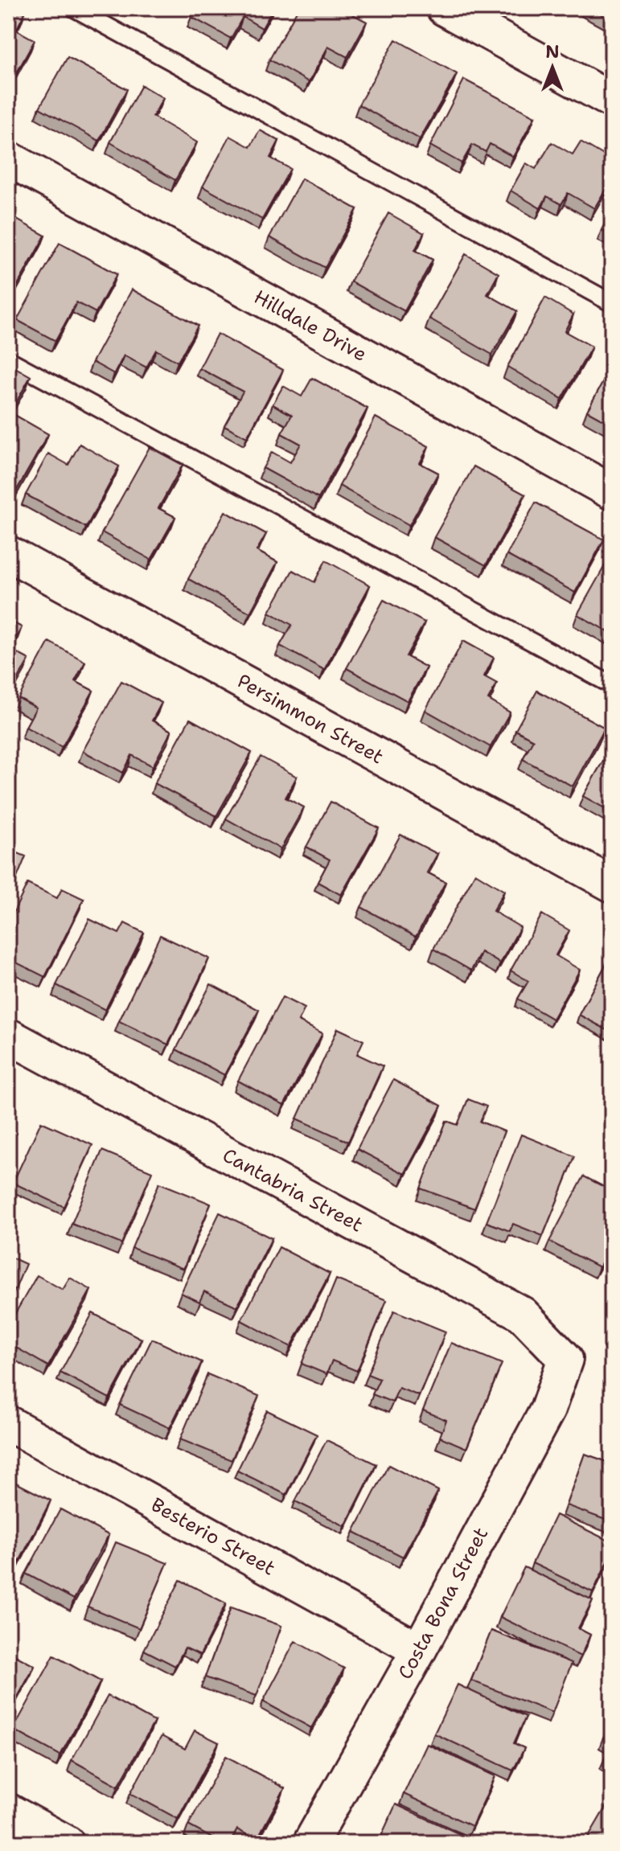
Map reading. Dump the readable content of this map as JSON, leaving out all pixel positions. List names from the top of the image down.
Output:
{
  "streets": {
    "street": [
      "Hilldale Drive",
      "Persimmon Street",
      "Cantabria Street",
      "Besterio Street",
      "Costa Bona Street"
    ]
  },
  "crossings": [
    ["Cantabria Street", "Costa Bona Street"],
    ["Besterio Street", "Costa Bona Street"]
  ],
  "north": "top"
}
